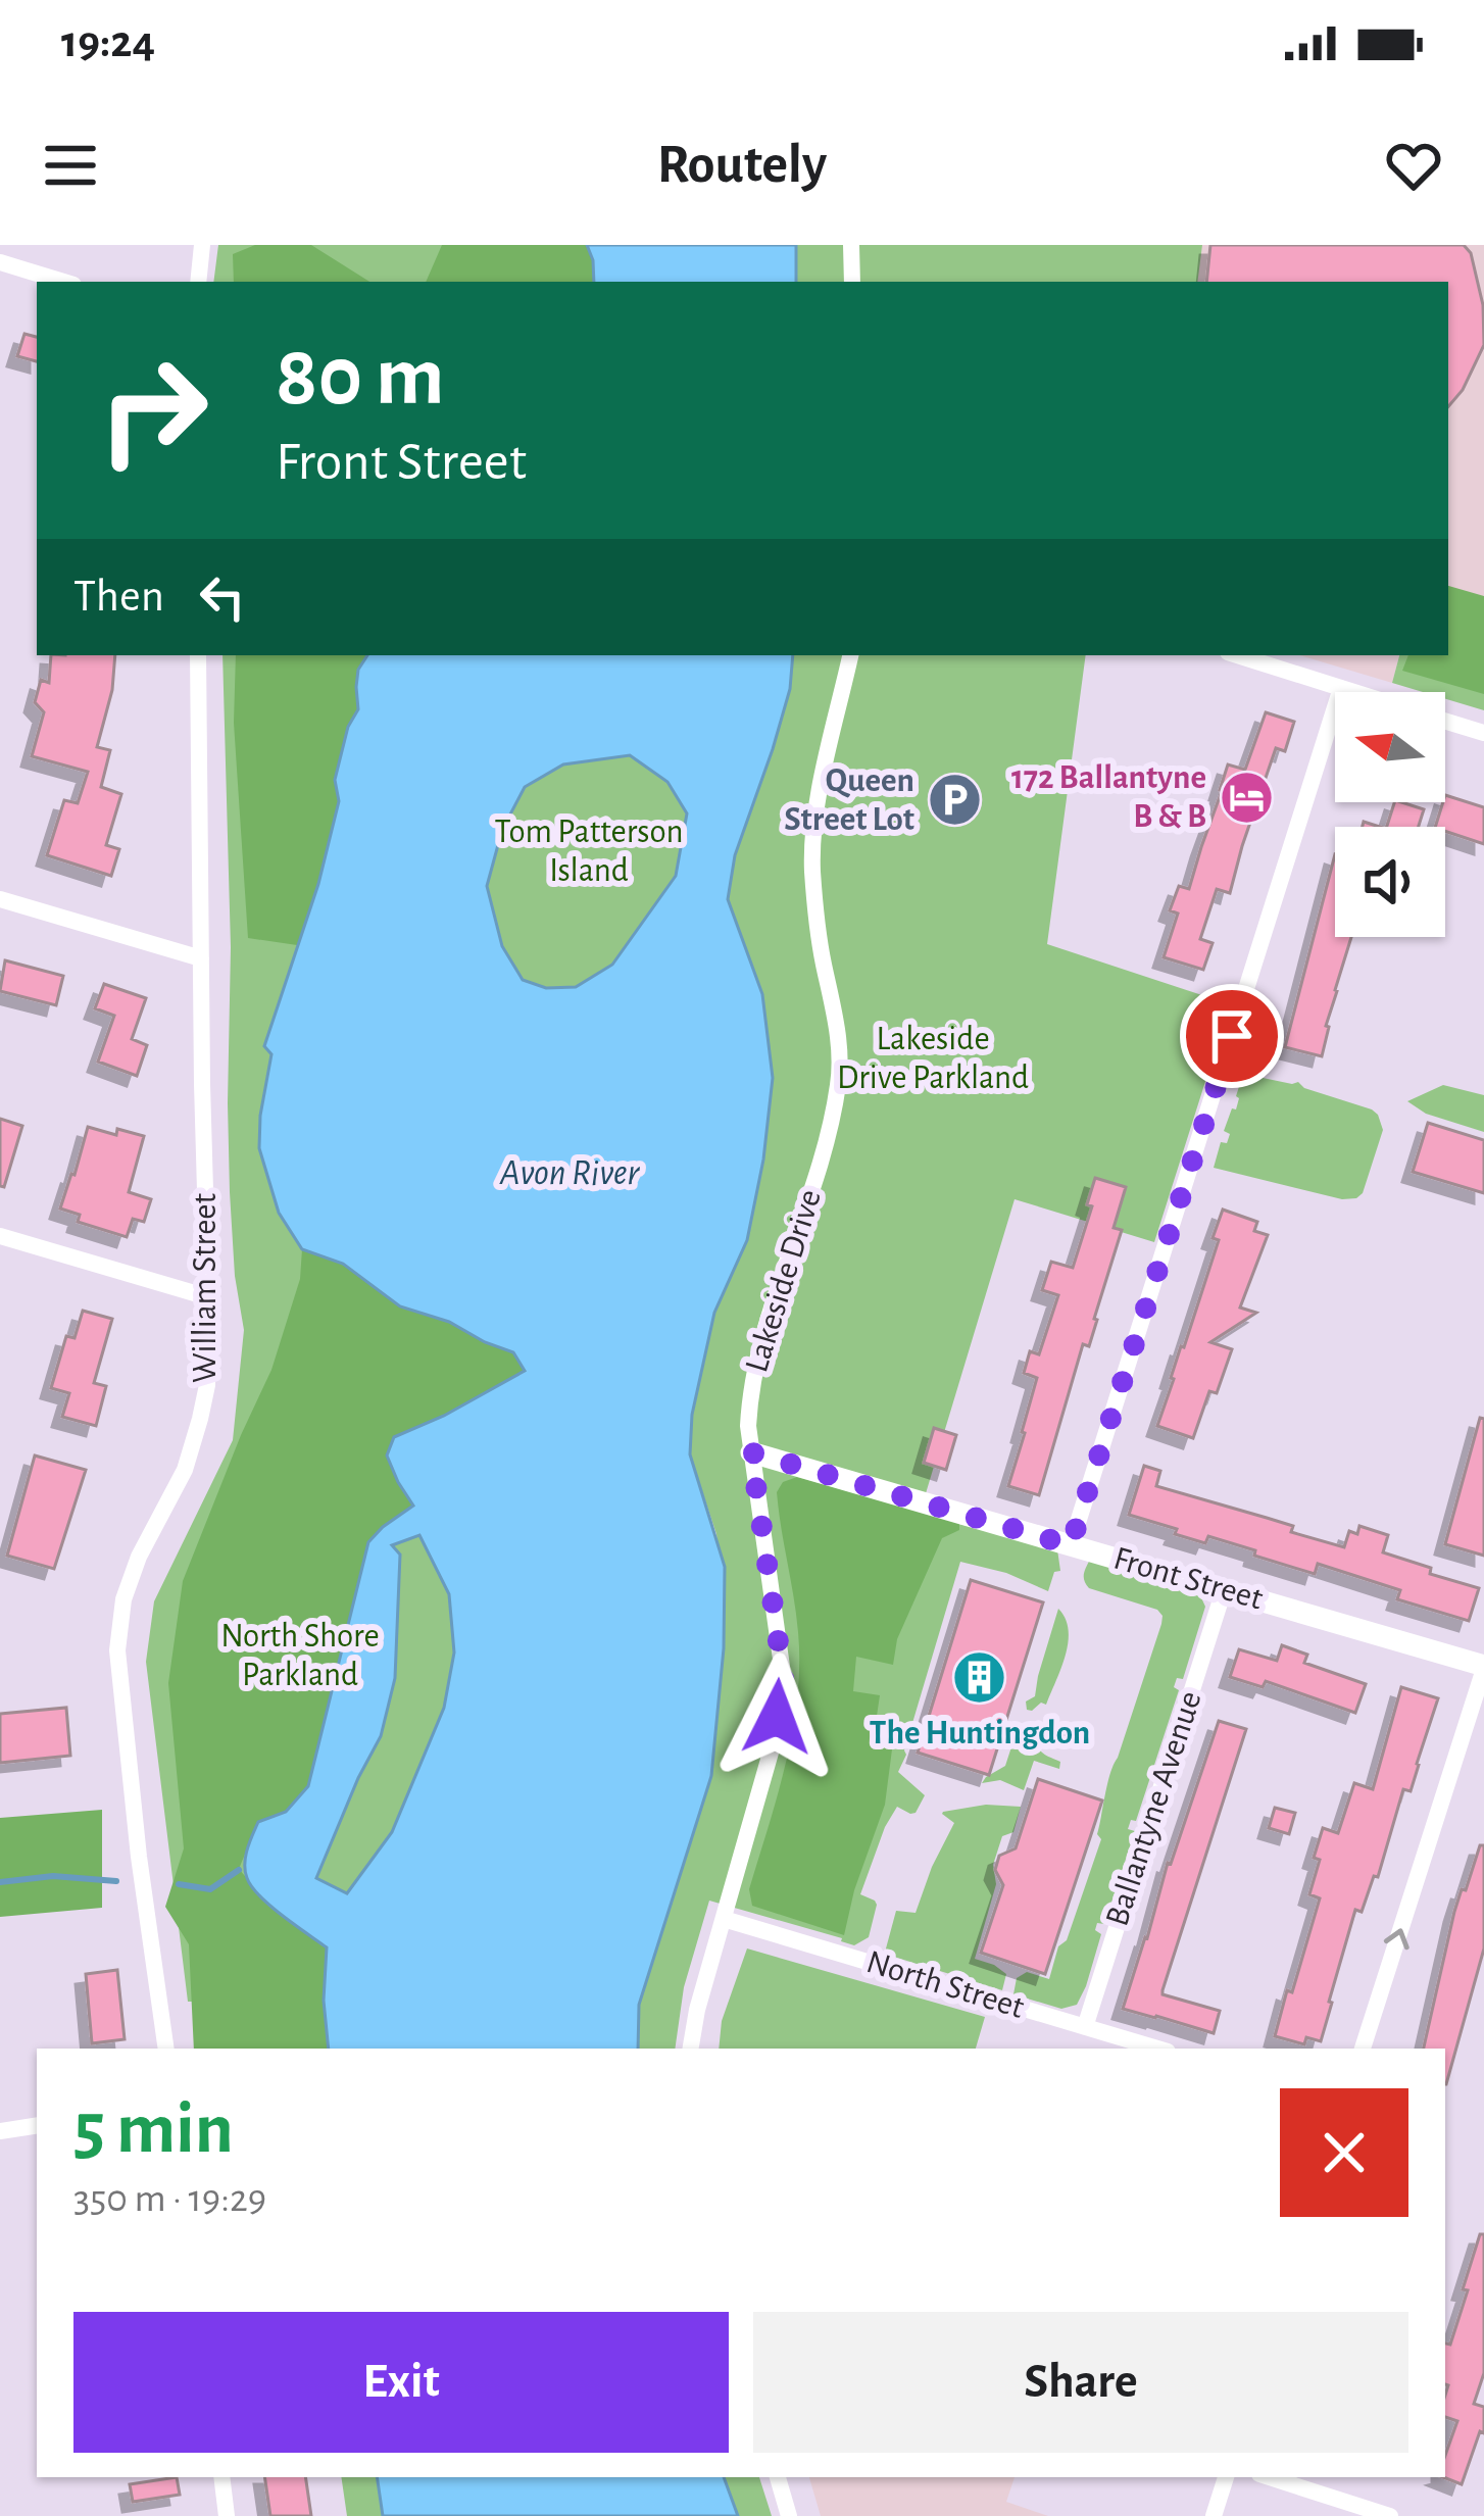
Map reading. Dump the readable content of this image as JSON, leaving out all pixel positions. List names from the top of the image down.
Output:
{
  "streets": {
    "street": [
      "Lakeside Drive",
      "William Street",
      "Front Street",
      "Ballantyne Avenue",
      "North Street"
    ]
  },
  "crossings": [
    ["Lakeside Drive", "Front Street"],
    ["Lakeside Drive", "North Street"],
    ["Front Street", "Ballantyne Avenue"],
    ["Ballantyne Avenue", "North Street"]
  ],
  "water": ["Avon River"],
  "parks": ["Tom Patterson Island", "Lakeside Drive Parkland", "North Shore Parkland"],
  "places": {
    "hotel": ["172 Ballantyne B & B"],
    "parking": ["Queen Street Lot"],
    "building": ["The Huntingdon"]
  },
  "north": "left",
  "page": {
    "status": "19:24",
    "header": "Routely",
    "turn": ["80 m", "Front Street"],
    "then": "Then",
    "heading": ["5 min", "350 m · 19:29"],
    "buttons": ["Exit", "Share"]
  }
}
